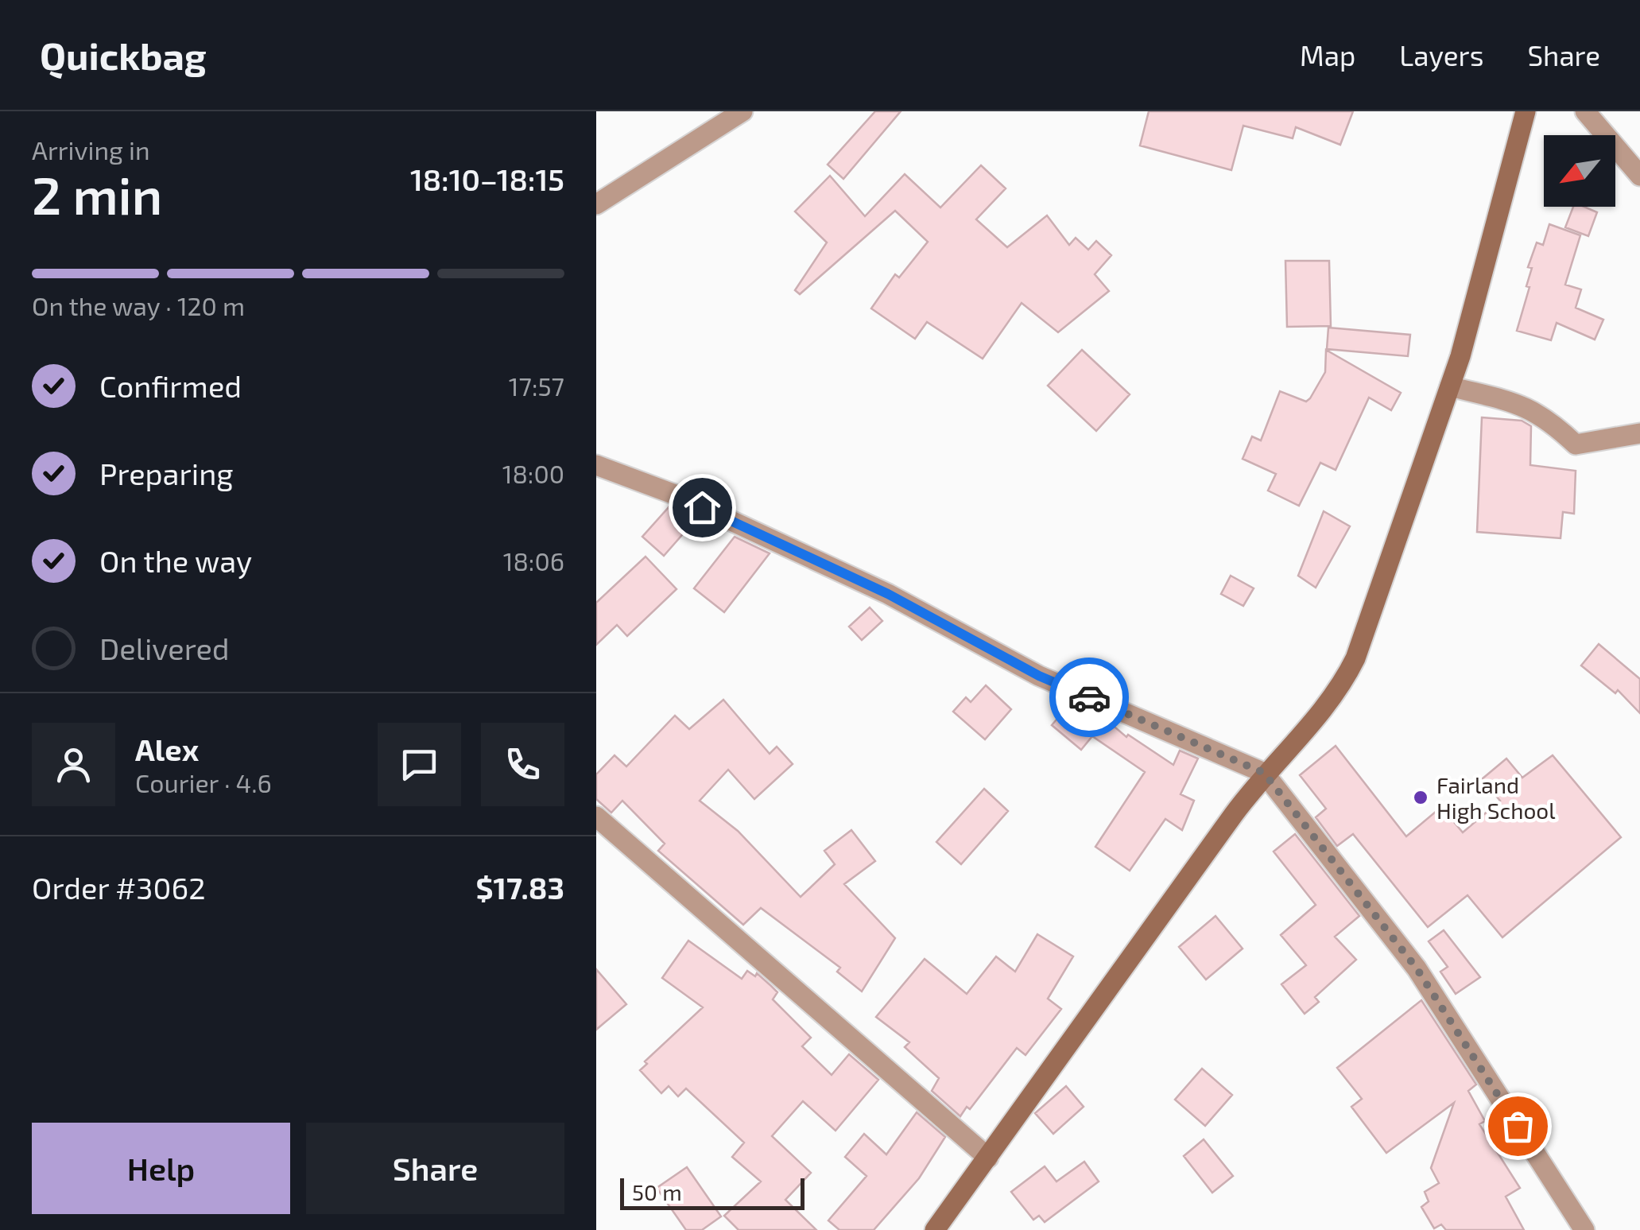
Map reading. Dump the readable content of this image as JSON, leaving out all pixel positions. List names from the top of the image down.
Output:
{
  "places": ["Fairland High School"],
  "scale_bar": "50 m",
  "north": "bottom left",
  "page": {
    "header": "Quickbag",
    "nav": ["Map", "Layers", "Share"],
    "heading": ["2 min", "Arriving in", "18:10–18:15"],
    "panel": [
      "Alex",
      "Courier · 4.6",
      "Order #3062",
      "$17.83"
    ],
    "bar": "On the way · 120 m",
    "list": [
      ["Confirmed", "17:57"],
      ["Preparing", "18:00"],
      ["On the way", "18:06"],
      "Delivered"
    ],
    "buttons": ["Help", "Share"],
    "scale": "50 m"
  }
}
